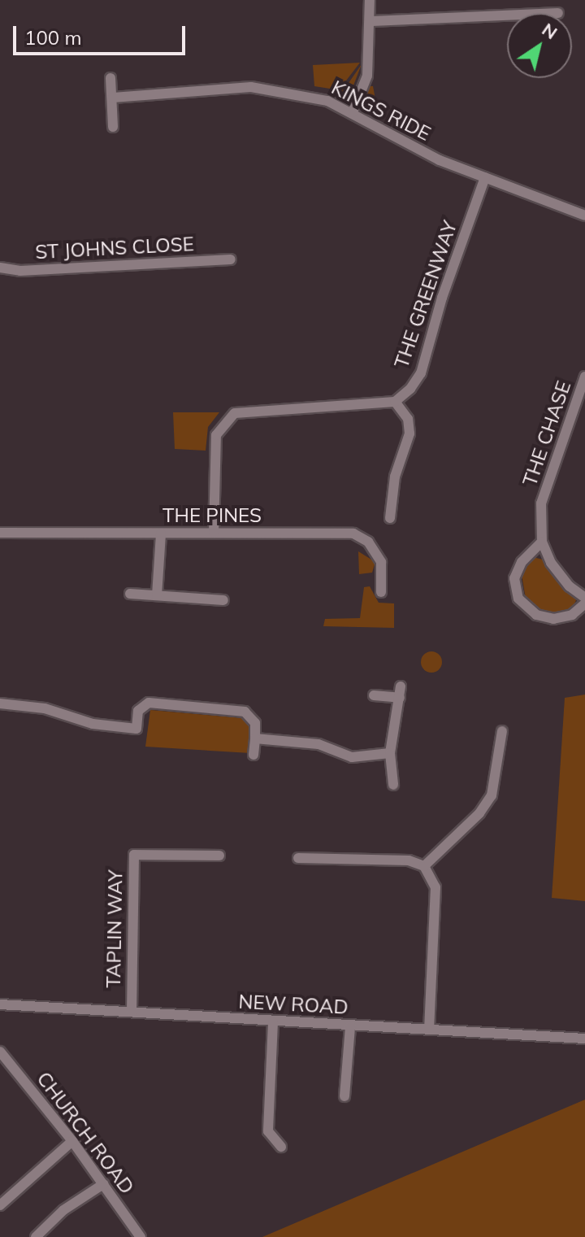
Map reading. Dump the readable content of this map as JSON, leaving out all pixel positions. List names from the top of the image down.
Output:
{
  "streets": {
    "street": [
      "KINGS RIDE",
      "ST JOHNS CLOSE",
      "THE GREENWAY",
      "THE CHASE",
      "THE PINES",
      "TAPLIN WAY",
      "NEW ROAD",
      "CHURCH ROAD"
    ]
  },
  "crossings": [
    ["KINGS RIDE", "THE GREENWAY"],
    ["TAPLIN WAY", "NEW ROAD"]
  ],
  "scale_bar": "100 m",
  "north": "top right"
}
